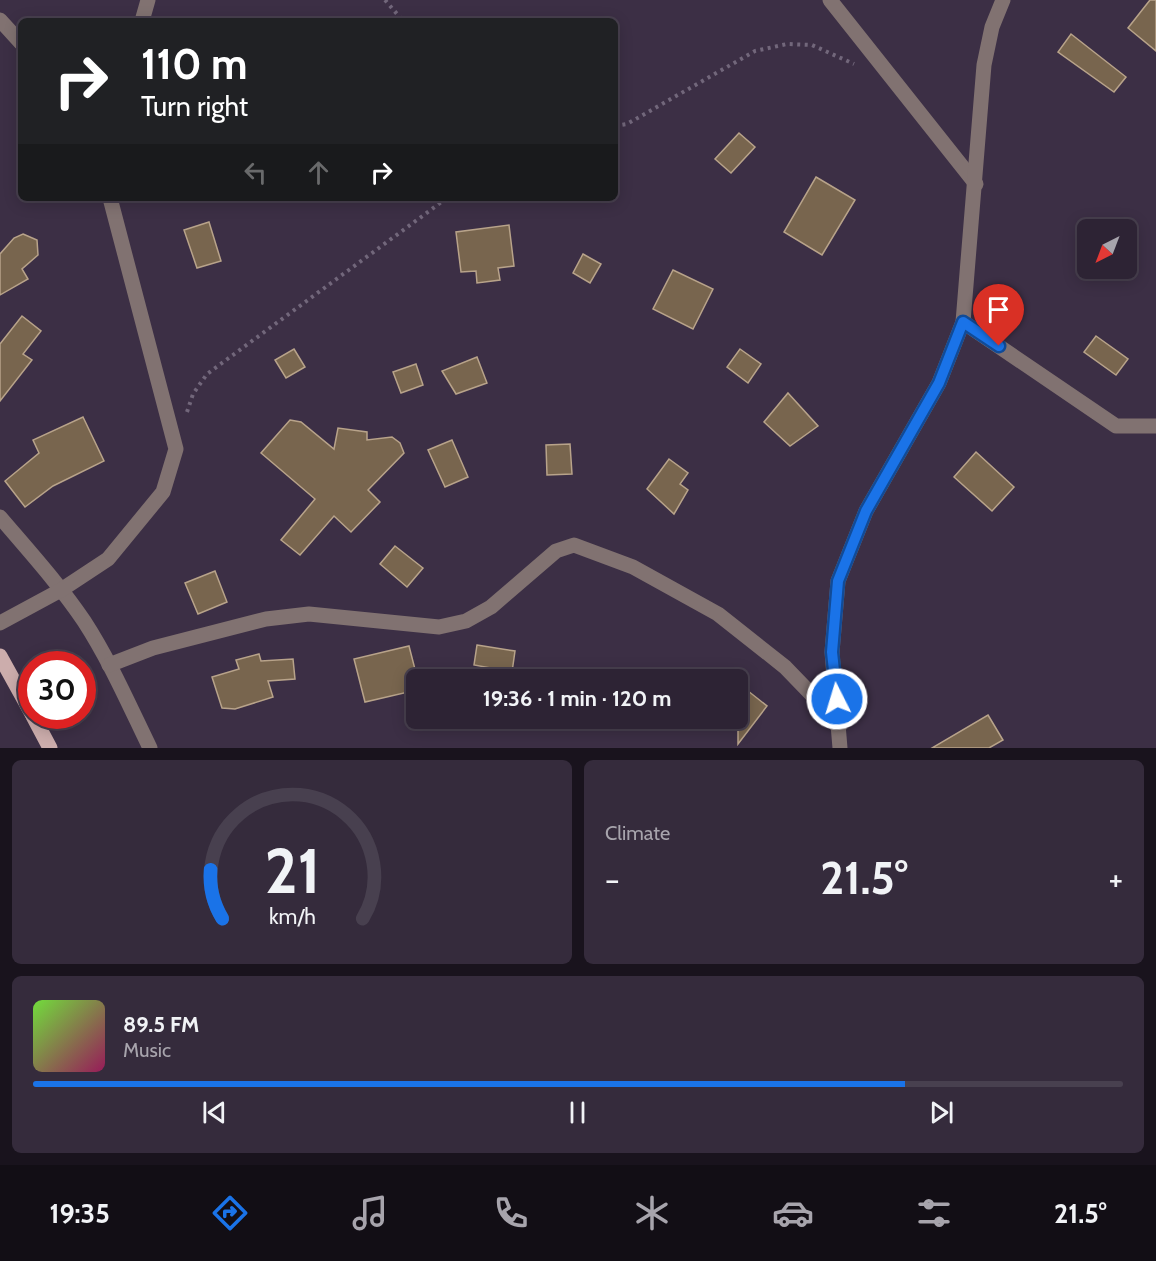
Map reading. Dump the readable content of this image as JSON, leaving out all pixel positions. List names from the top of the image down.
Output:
{
  "north": "bottom left",
  "page": {
    "turn": ["110 m", "Turn right"],
    "limit": "30",
    "trip": "19:36 · 1 min · 120 m",
    "tile": "Climate",
    "heat": ["−", "21.5°", "+"],
    "song": ["89.5 FM", "Music"],
    "tabs": ["19:35", "21.5°"],
    "gauge": ["21", "km/h"]
  }
}
